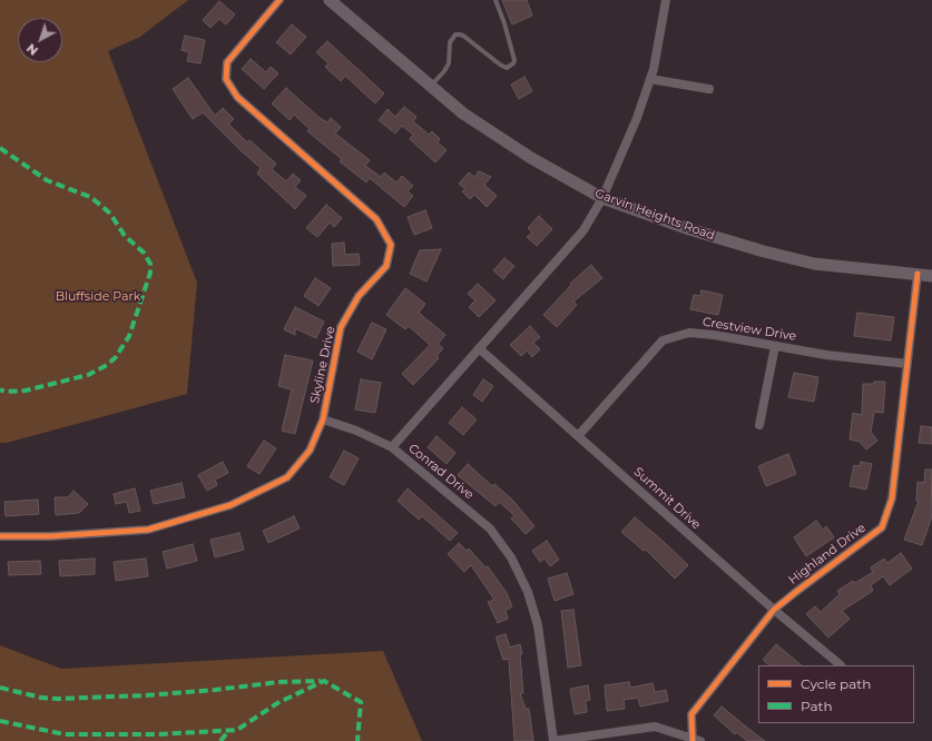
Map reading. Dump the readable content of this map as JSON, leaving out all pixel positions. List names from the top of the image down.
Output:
{
  "streets": {
    "main road": ["Garvin Heights Road"],
    "street": [
      "Crestview Drive",
      "Skyline Drive",
      "Conrad Drive",
      "Summit Drive",
      "Highland Drive"
    ]
  },
  "crossings": [
    ["Garvin Heights Road", "Conrad Drive"],
    ["Garvin Heights Road", "Highland Drive"],
    ["Crestview Drive", "Summit Drive"],
    ["Crestview Drive", "Highland Drive"],
    ["Conrad Drive", "Summit Drive"],
    ["Summit Drive", "Highland Drive"]
  ],
  "parks": ["Bluffside Park"],
  "legend": ["Cycle path", "Path"],
  "north": "bottom left"
}
